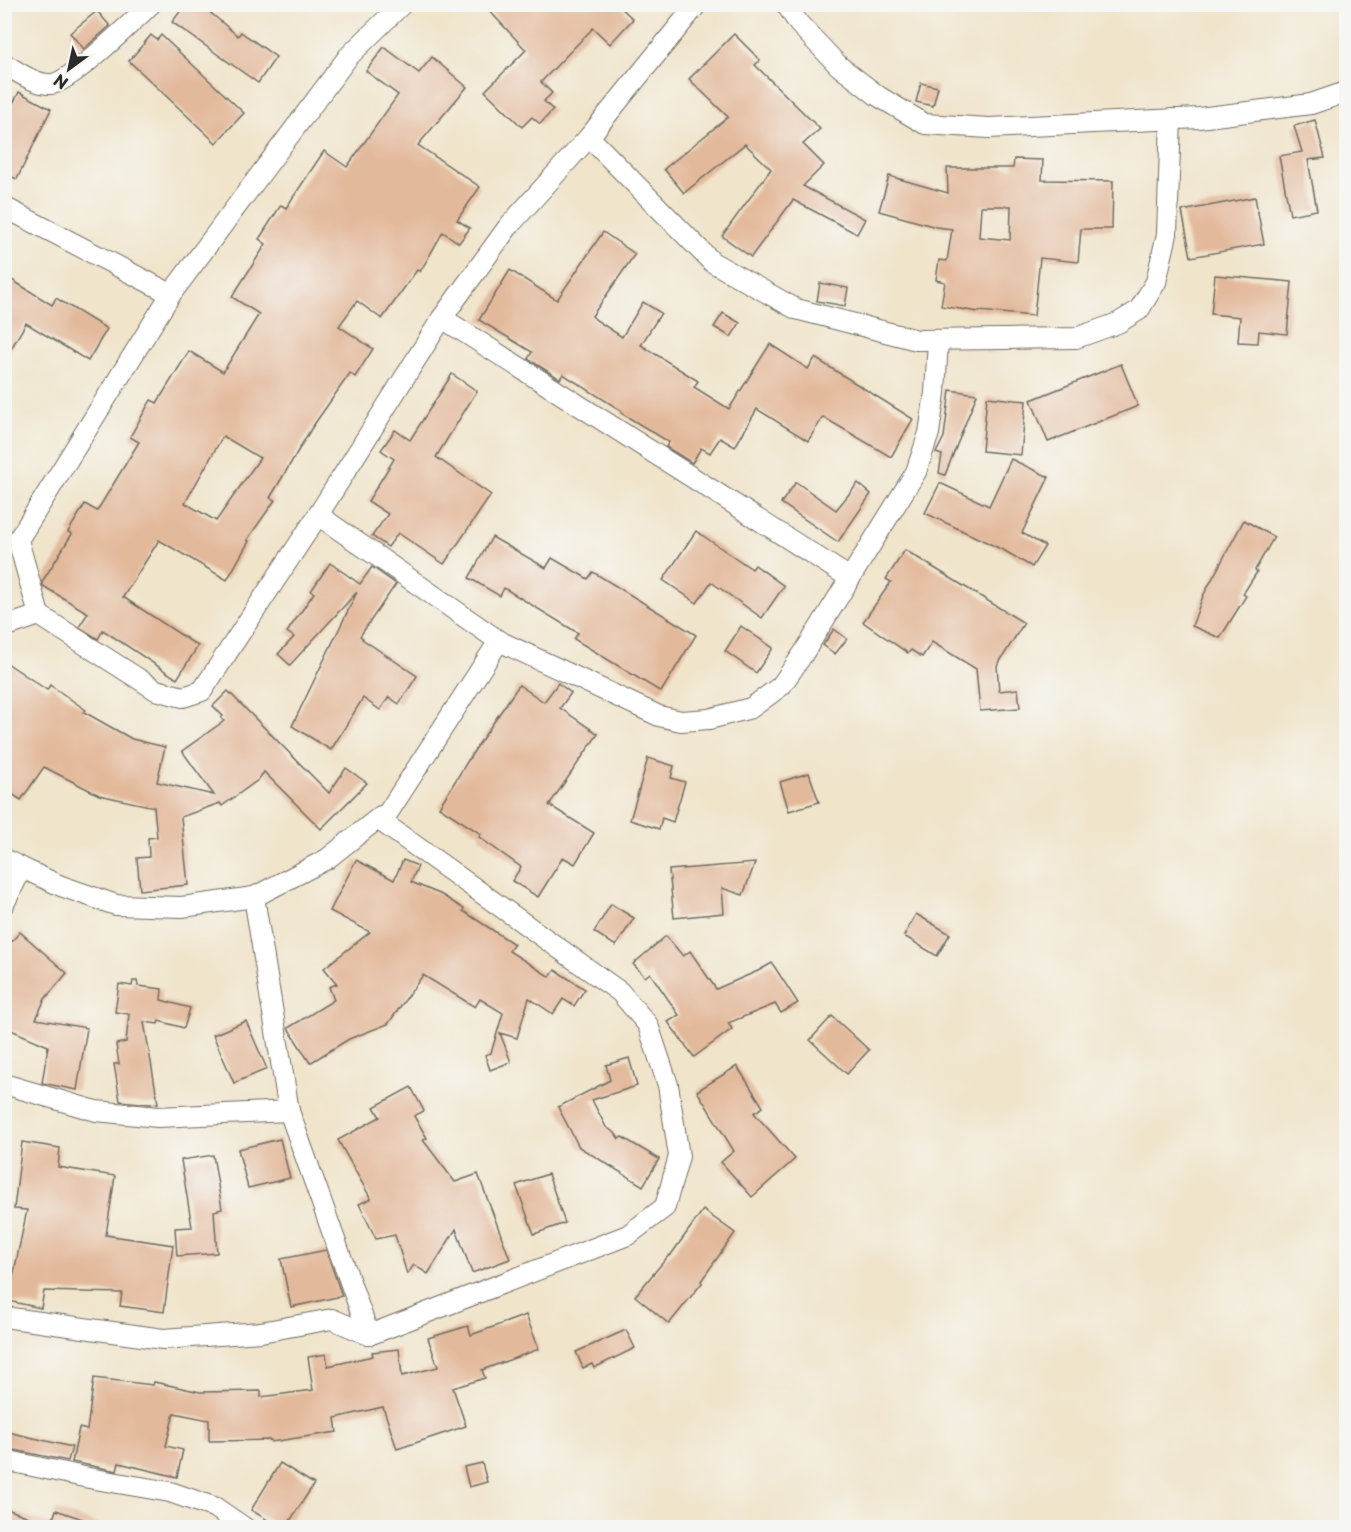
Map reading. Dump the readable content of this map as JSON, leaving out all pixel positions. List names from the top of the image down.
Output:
{
  "north": "bottom left"
}
